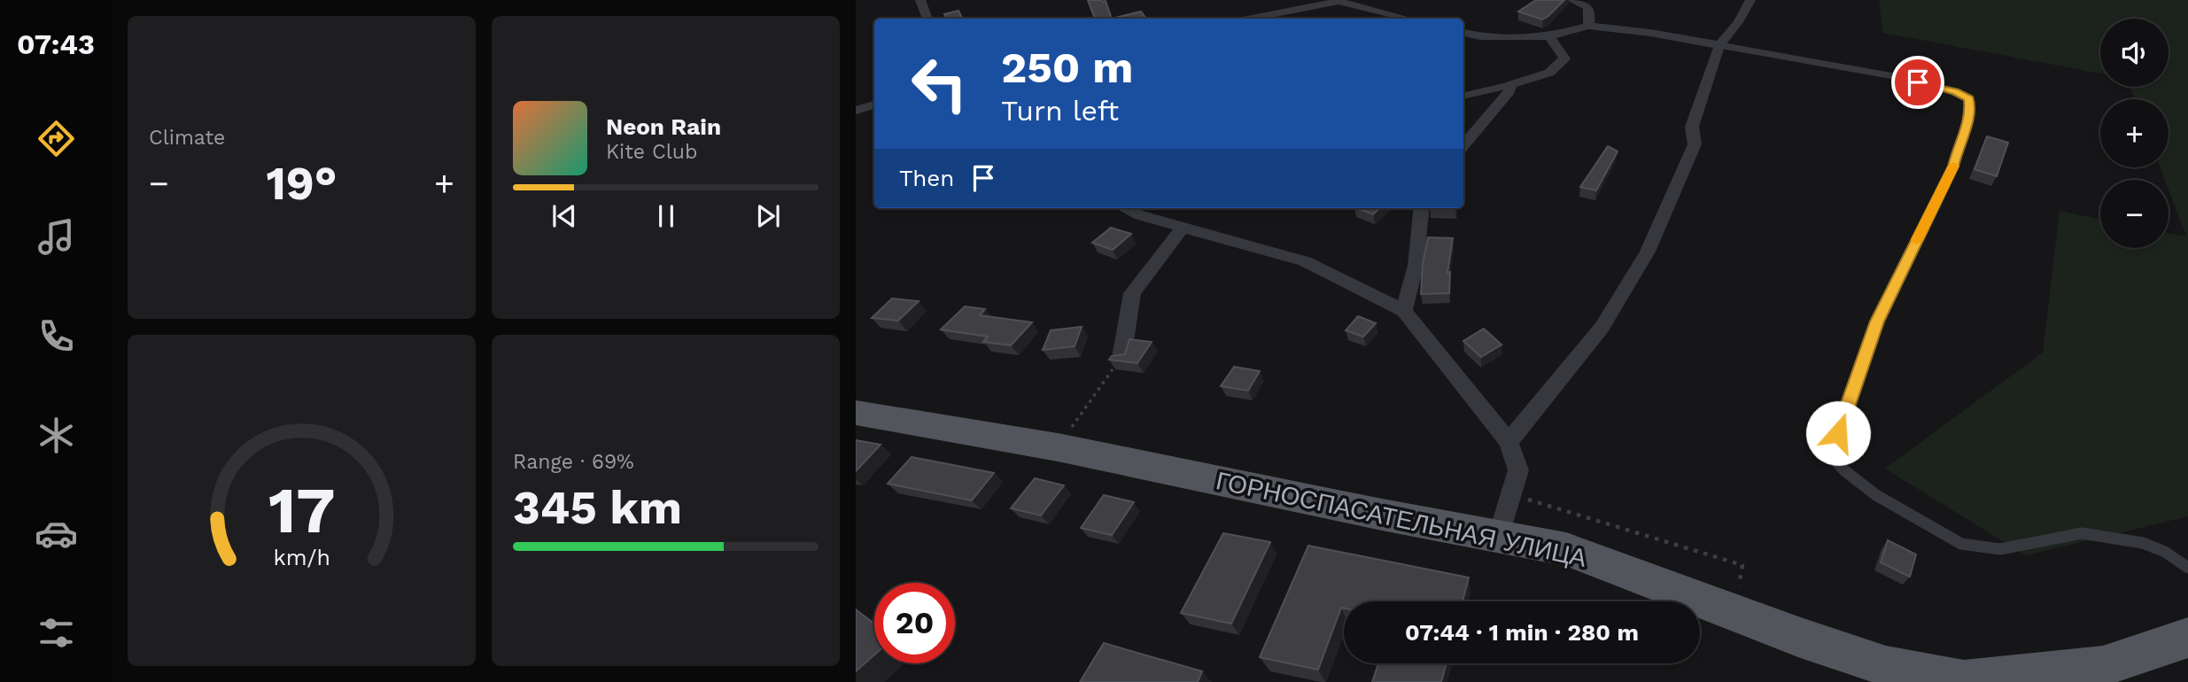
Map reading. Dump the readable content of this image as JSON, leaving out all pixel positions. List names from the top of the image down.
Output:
{
  "streets": {
    "main road": ["ГОРНОСПАСАТЕЛЬНАЯ УЛИЦА"]
  },
  "page": {
    "tabs": "07:43",
    "tile": [
      "Climate",
      ["Range · 69%", "345 km"]
    ],
    "map_buttons": ["+", "−"],
    "turn": ["250 m", "Turn left"],
    "song": ["Neon Rain", "Kite Club"],
    "then": "Then",
    "heat": ["−", "19°", "+"],
    "limit": "20",
    "trip": "07:44 · 1 min · 280 m",
    "gauge": ["17", "km/h"]
  }
}
